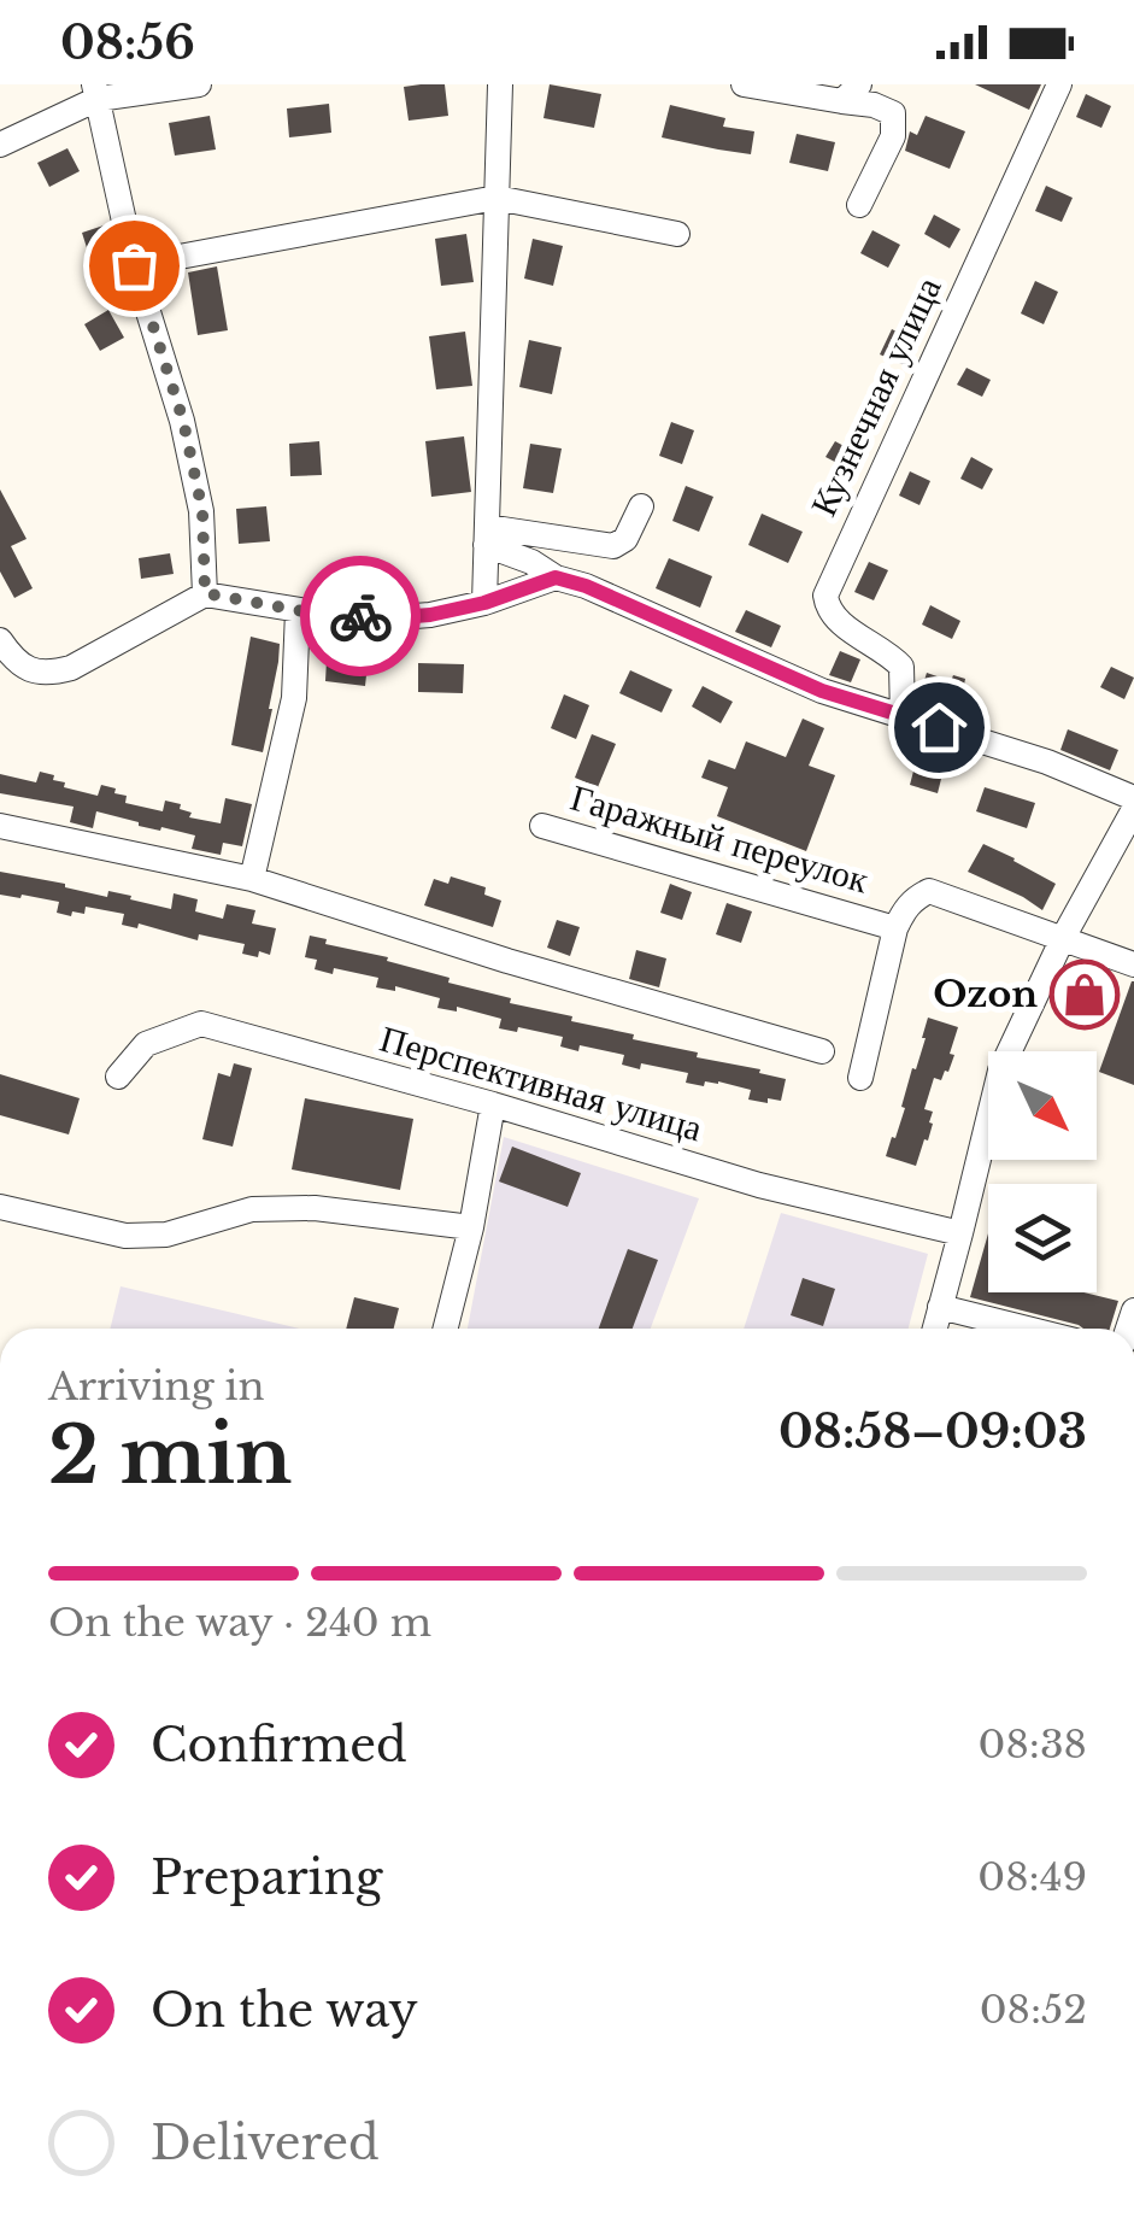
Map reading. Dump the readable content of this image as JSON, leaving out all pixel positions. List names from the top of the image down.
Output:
{
  "streets": {
    "street": ["Кузнечная улица", "Гаражный переулок", "Перспективная улица"]
  },
  "places": {
    "shop": ["Ozon"]
  },
  "north": "bottom right",
  "page": {
    "status": "08:56",
    "heading": ["2 min", "Arriving in", "08:58–09:03"],
    "bar": "On the way · 240 m",
    "list": [
      ["Confirmed", "08:38"],
      ["Preparing", "08:49"],
      ["On the way", "08:52"],
      "Delivered"
    ]
  }
}
